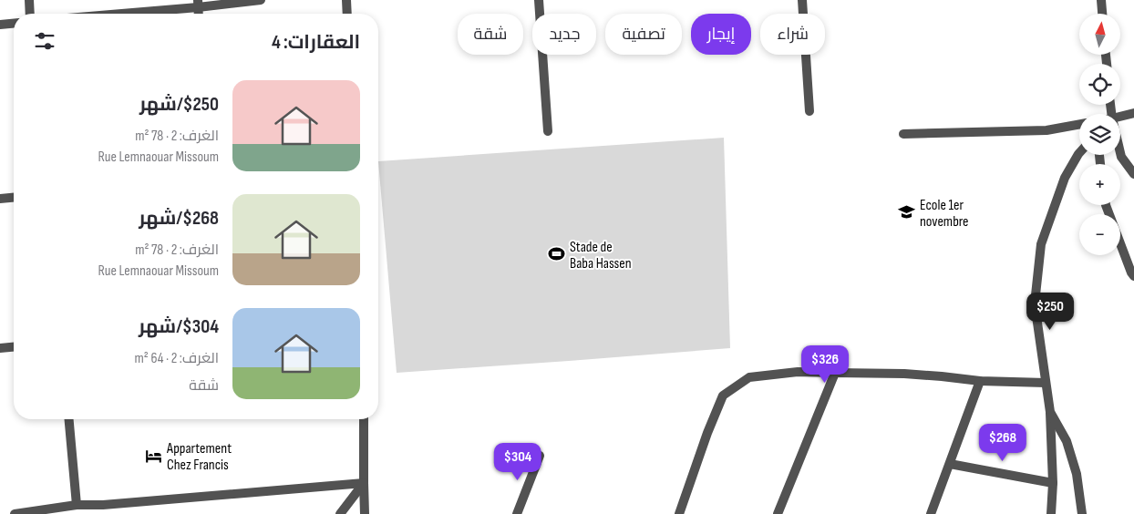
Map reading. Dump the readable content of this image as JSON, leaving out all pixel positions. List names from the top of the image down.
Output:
{
  "places": {
    "school or university": ["Ecole 1er novembre"],
    "sports": ["Stade de Baba Hassen"],
    "hotel": ["Appartement Chez Francis"]
  },
  "north": "top",
  "page": {
    "map_buttons": ["+", "−"],
    "chip": [
      "شراء",
      "إيجار",
      "تصفية",
      "جديد",
      "شقة"
    ],
    "heading": "العقارات: 4",
    "list": [
      {
        "name": "$250/شهر",
        "note": "الغرف: 2 · 78 m² · Rue Lemnaouar Missoum"
      },
      {
        "name": "$268/شهر",
        "note": "الغرف: 2 · 78 m² · Rue Lemnaouar Missoum"
      },
      {
        "name": "$304/شهر",
        "note": "الغرف: 2 · 64 m² · شقة"
      }
    ],
    "price": [
      "$250",
      "$326",
      "$268",
      "$304"
    ]
  }
}
